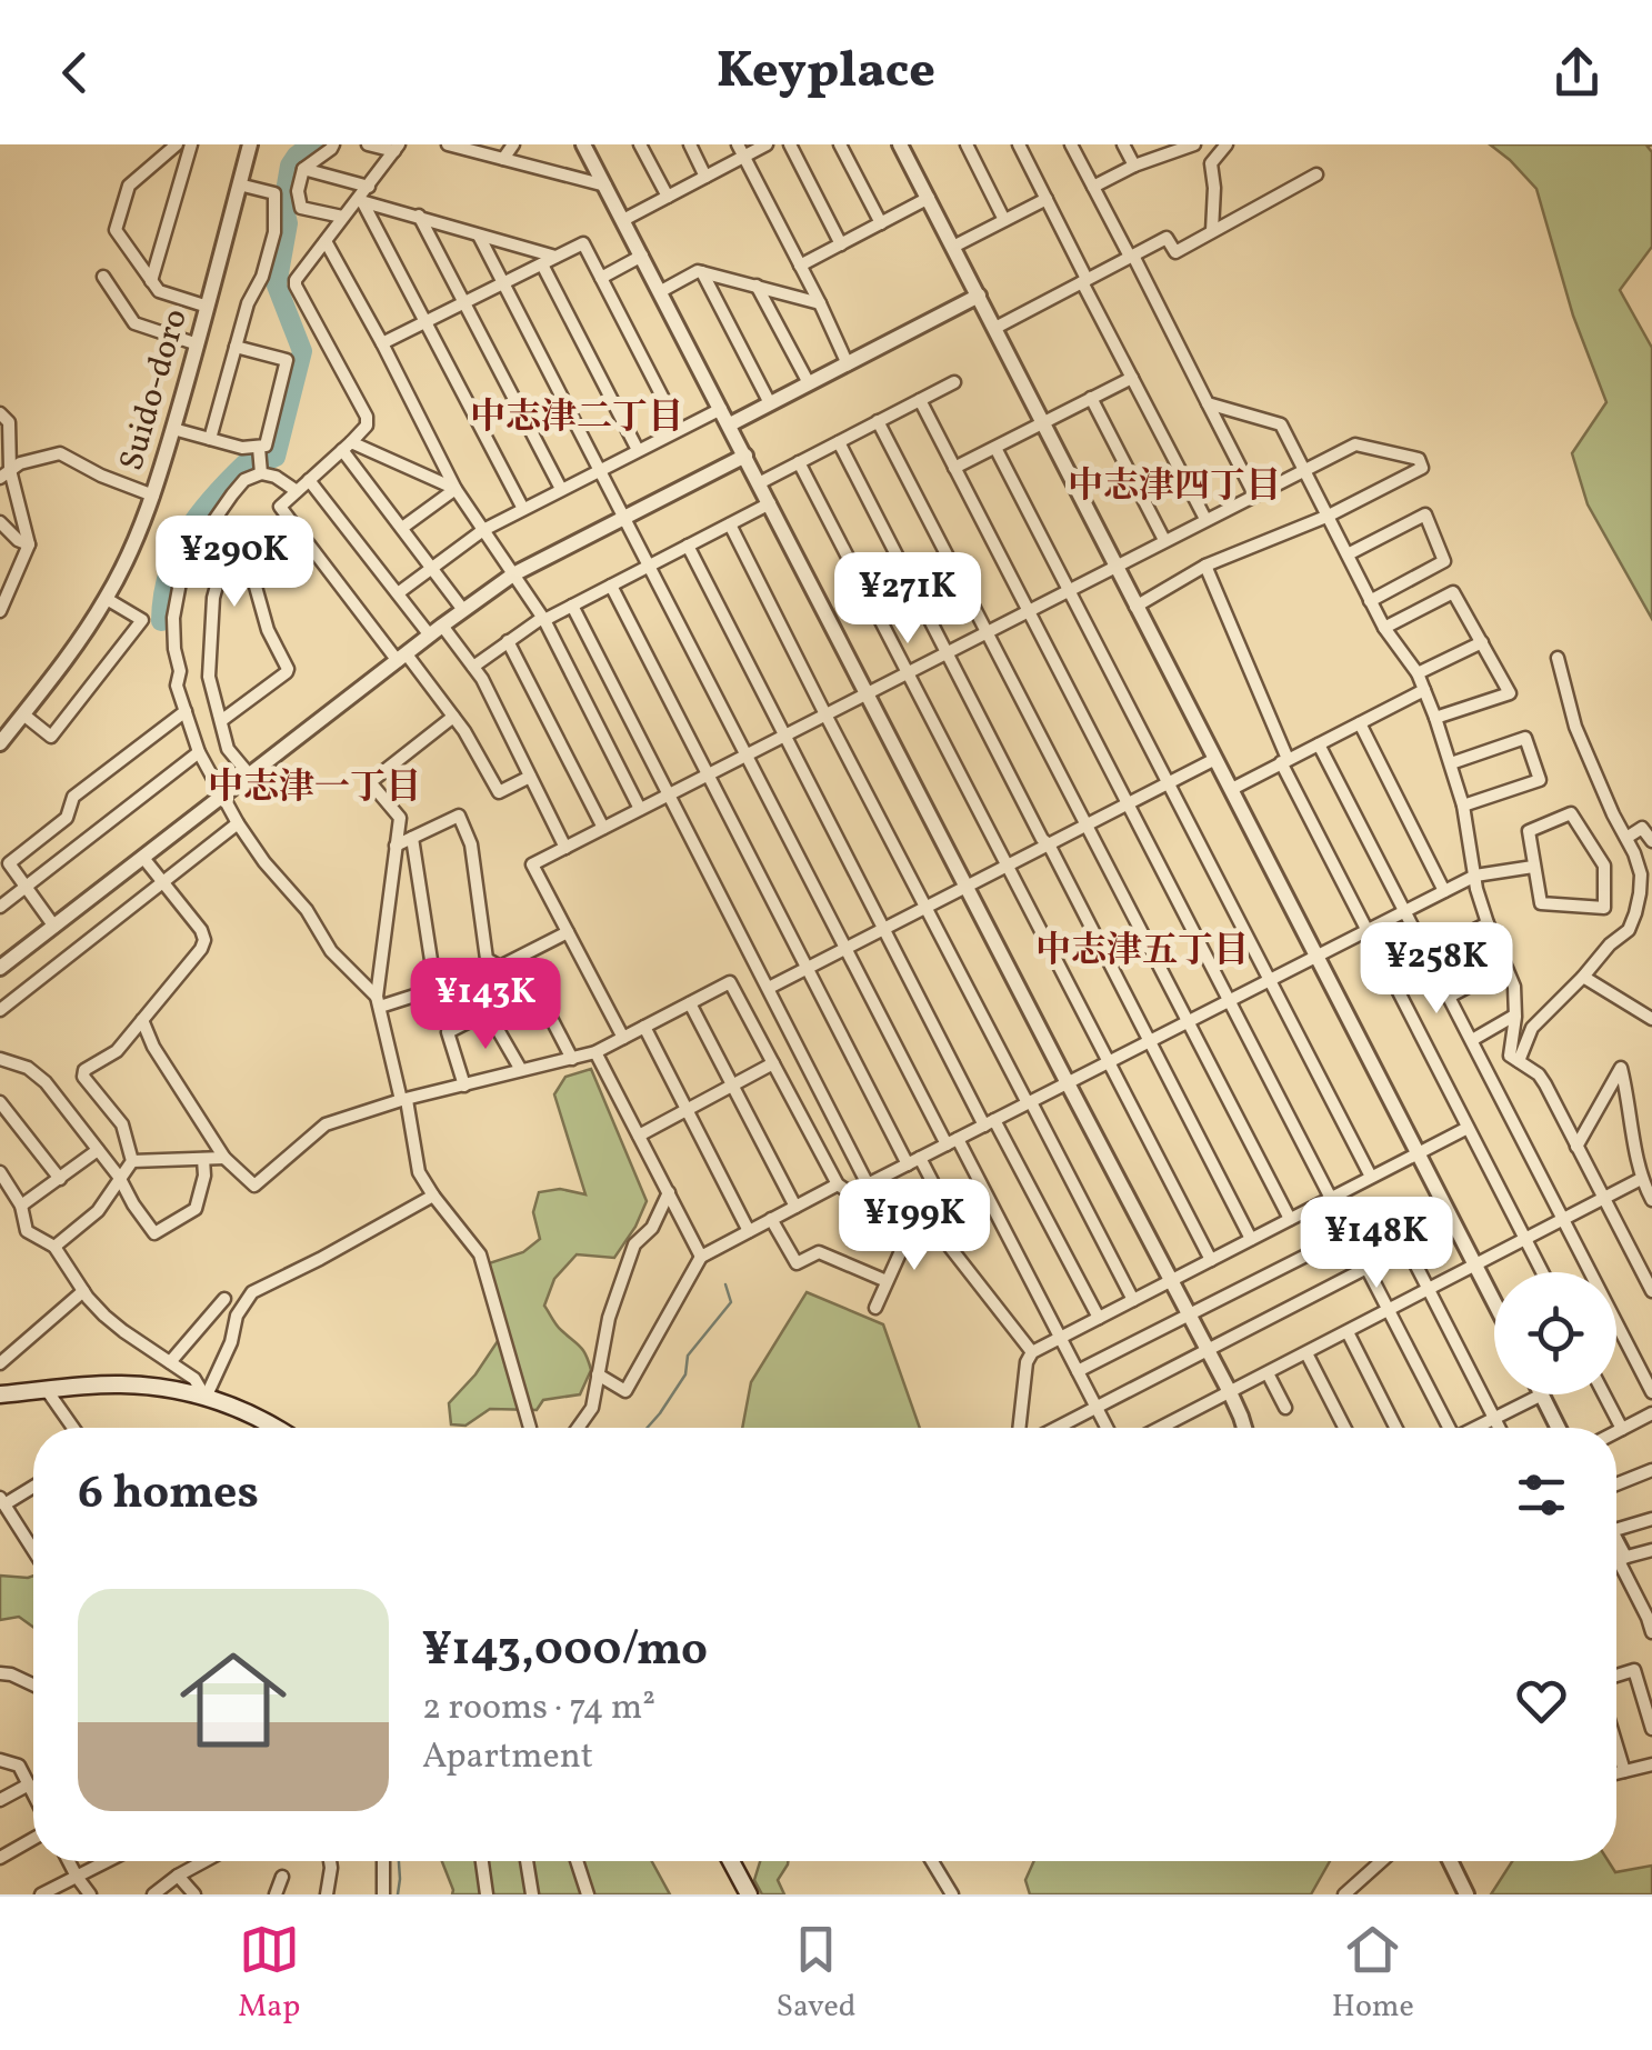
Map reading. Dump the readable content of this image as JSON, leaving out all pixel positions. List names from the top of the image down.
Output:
{
  "streets": {
    "street": ["Suido-doro"]
  },
  "districts": [
    "中志津二丁目",
    "中志津四丁目",
    "中志津一丁目",
    "中志津五丁目"
  ],
  "page": {
    "header": "Keyplace",
    "price": [
      "¥290K",
      "¥271K",
      "¥258K",
      "¥143K",
      "¥199K",
      "¥148K"
    ],
    "heading": "6 homes",
    "list": [
      {
        "name": "¥143,000/mo",
        "note": "2 rooms · 74 m² · Apartment"
      }
    ],
    "tabs": ["Map", "Saved", "Home"]
  }
}
